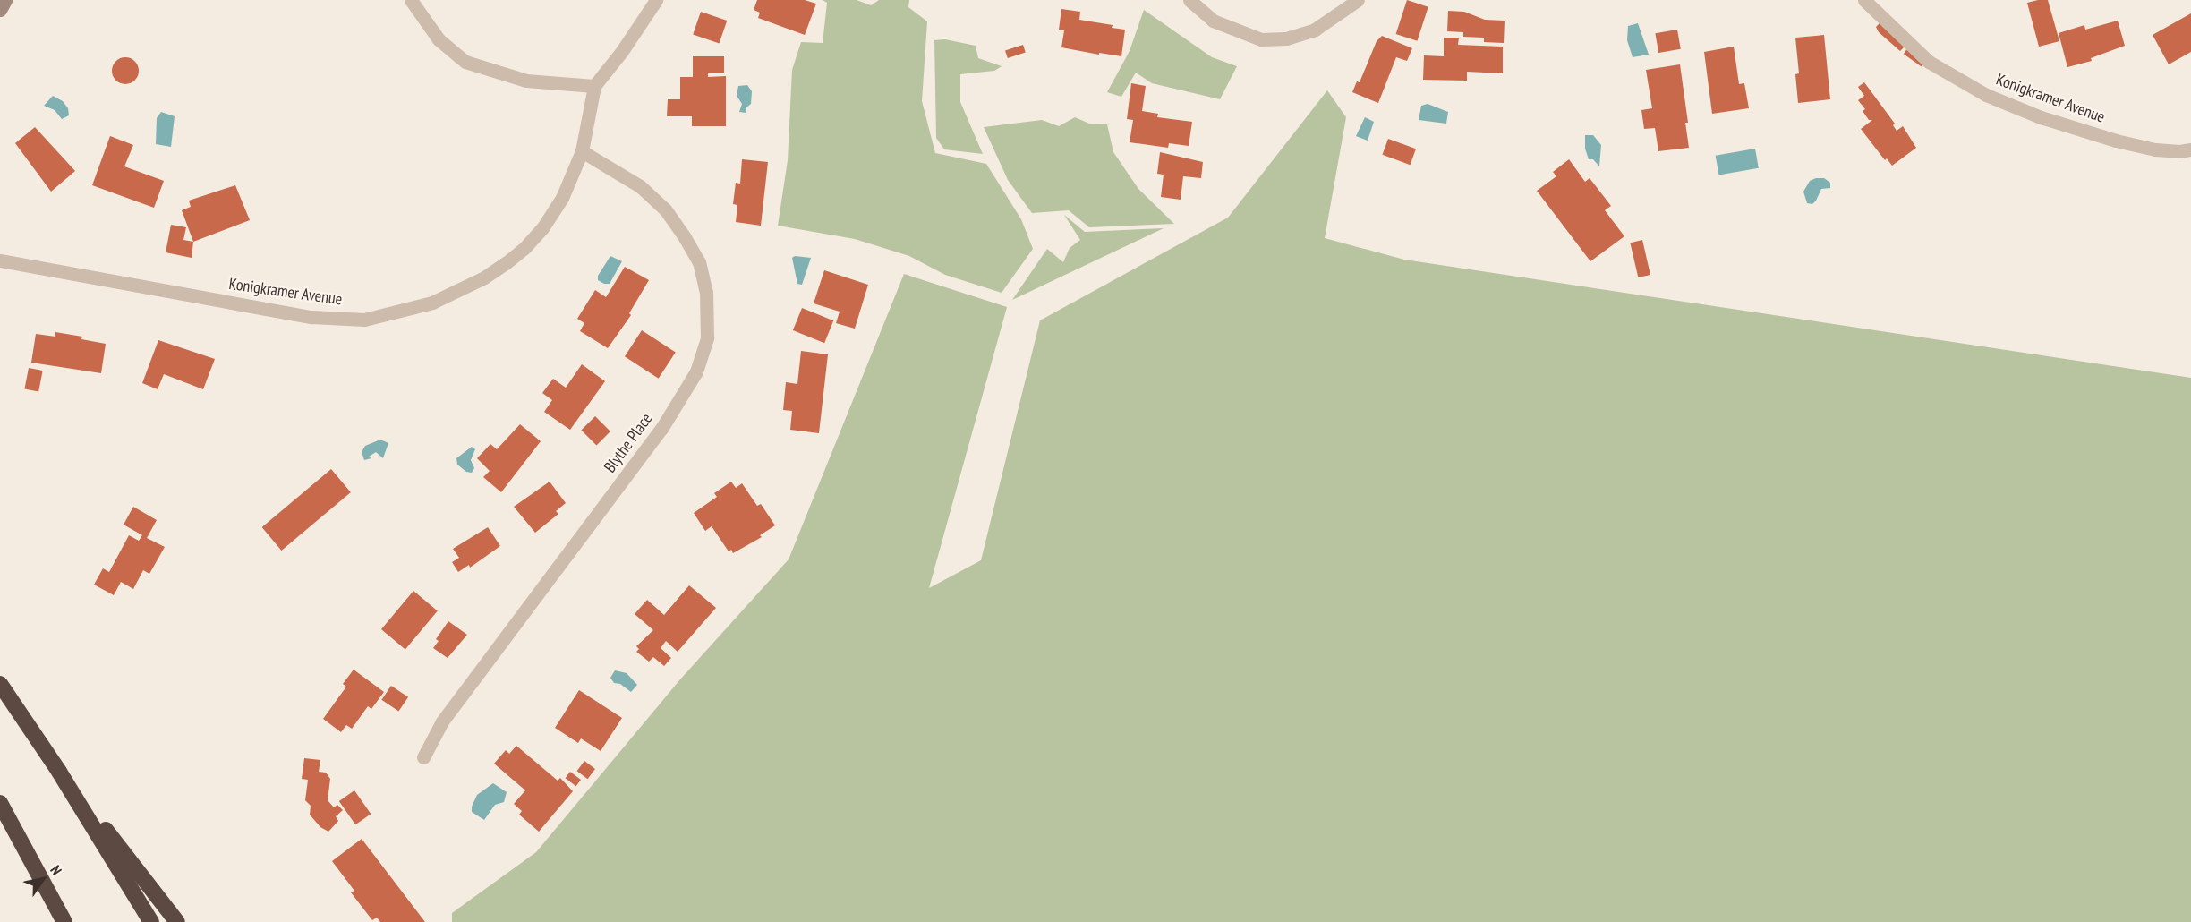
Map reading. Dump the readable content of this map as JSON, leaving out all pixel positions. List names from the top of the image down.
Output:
{
  "streets": {
    "street": ["Konigkramer Avenue", "Blythe Place"]
  },
  "crossings": [
    ["Konigkramer Avenue", "Blythe Place"]
  ],
  "north": "top right"
}
